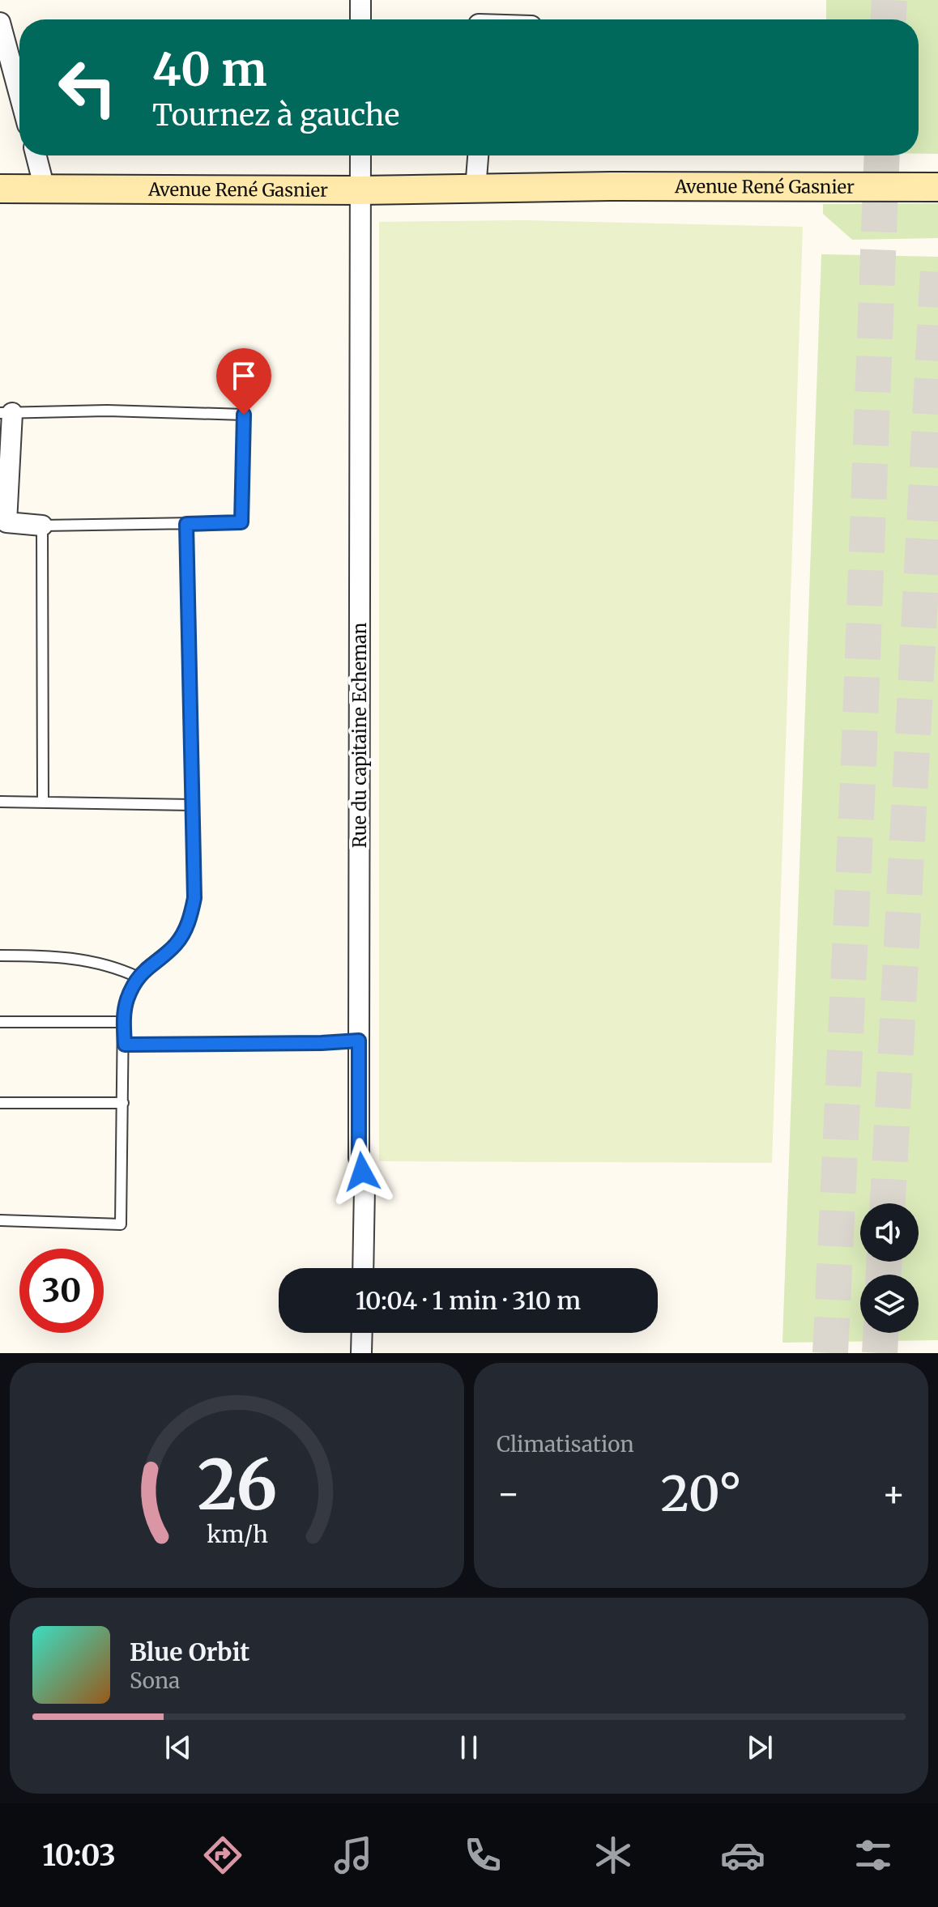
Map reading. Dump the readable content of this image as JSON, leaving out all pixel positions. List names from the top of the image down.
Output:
{
  "streets": {
    "main road": ["Avenue René Gasnier"],
    "street": ["Rue du capitaine Echeman"]
  },
  "crossings": [
    ["Avenue René Gasnier", "Rue du capitaine Echeman"]
  ],
  "page": {
    "turn": ["40 m", "Tournez à gauche"],
    "limit": "30",
    "trip": "10:04 · 1 min · 310 m",
    "tile": "Climatisation",
    "heat": ["−", "20°", "+"],
    "song": ["Blue Orbit", "Sona"],
    "tabs": "10:03",
    "gauge": ["26", "km/h"]
  }
}
